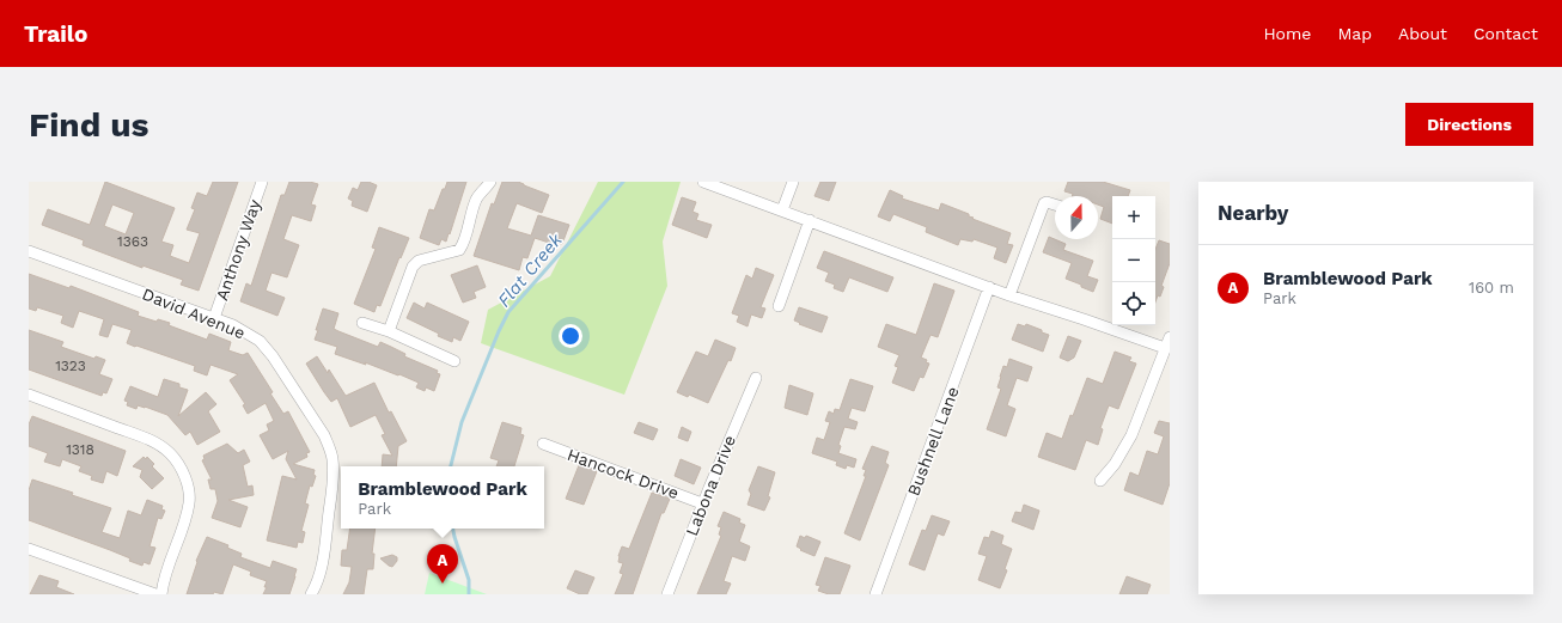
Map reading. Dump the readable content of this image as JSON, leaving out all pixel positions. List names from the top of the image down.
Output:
{
  "streets": {
    "street": [
      "Anthony Way",
      "David Avenue",
      "Bushnell Lane",
      "Hancock Drive",
      "Labona Drive"
    ]
  },
  "crossings": [
    ["Anthony Way", "David Avenue"],
    ["Hancock Drive", "Labona Drive"]
  ],
  "water": ["Flat Creek"],
  "house_numbers": ["1363", "1323", "1318"],
  "north": "top",
  "page": {
    "header": "Trailo",
    "nav": [
      "Home",
      "Map",
      "About",
      "Contact"
    ],
    "buttons": "Directions",
    "title": "Find us",
    "heading": "Nearby",
    "map_buttons": ["+", "−"],
    "list": [
      {
        "mark": "A",
        "name": "Bramblewood Park",
        "note": "Park",
        "value": "160 m"
      }
    ],
    "popup": ["Bramblewood Park", "Park"],
    "pins": "A"
  }
}
